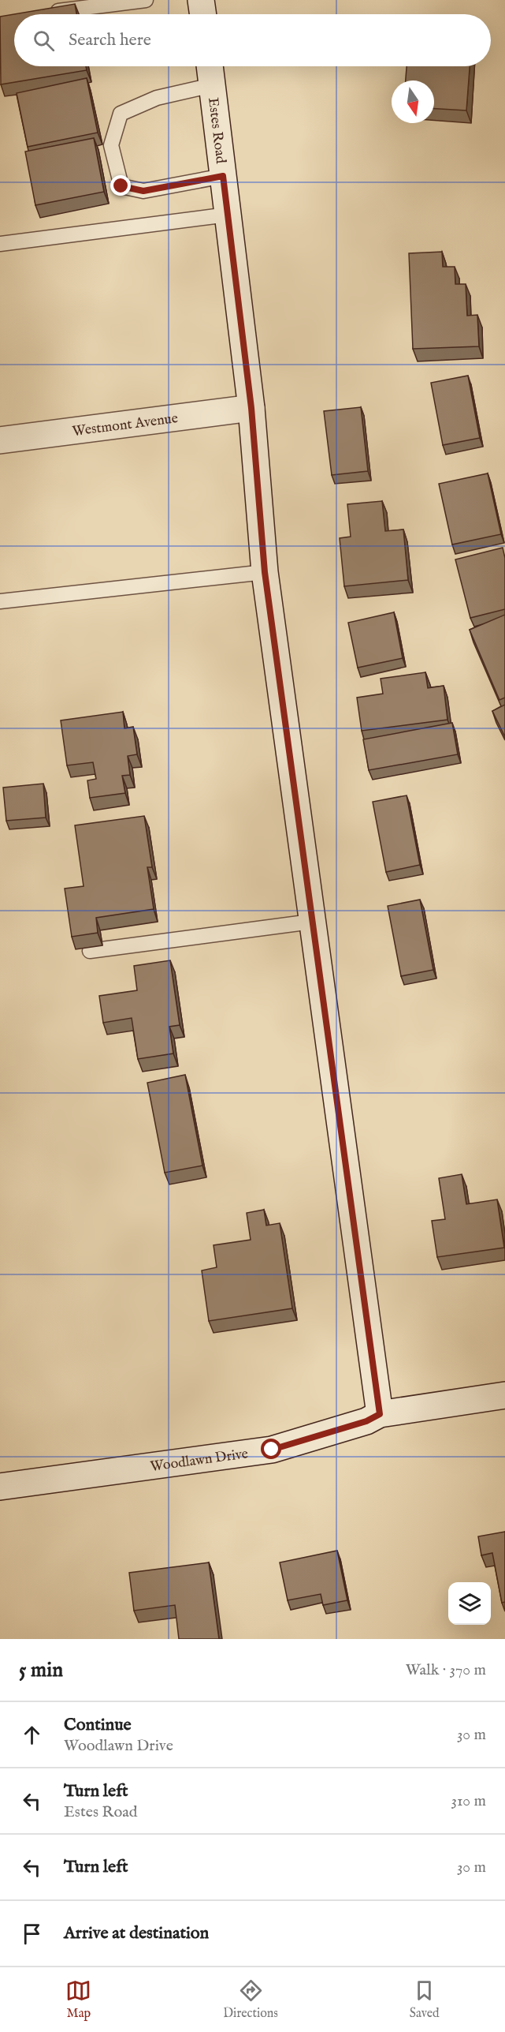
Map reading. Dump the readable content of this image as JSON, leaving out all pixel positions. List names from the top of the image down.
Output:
{
  "streets": {
    "street": ["Estes Road", "Westmont Avenue", "Woodlawn Drive"]
  },
  "crossings": [
    ["Estes Road", "Westmont Avenue"],
    ["Estes Road", "Woodlawn Drive"]
  ],
  "north": "bottom",
  "page": {
    "search": "Search here",
    "heading": ["5 min", "Walk · 370 m"],
    "list": [
      ["Continue", "Woodlawn Drive", "30 m"],
      ["Turn left", "Estes Road", "310 m"],
      ["Turn left", "30 m"],
      "Arrive at destination"
    ],
    "nav": ["Map", "Directions", "Saved"]
  }
}
